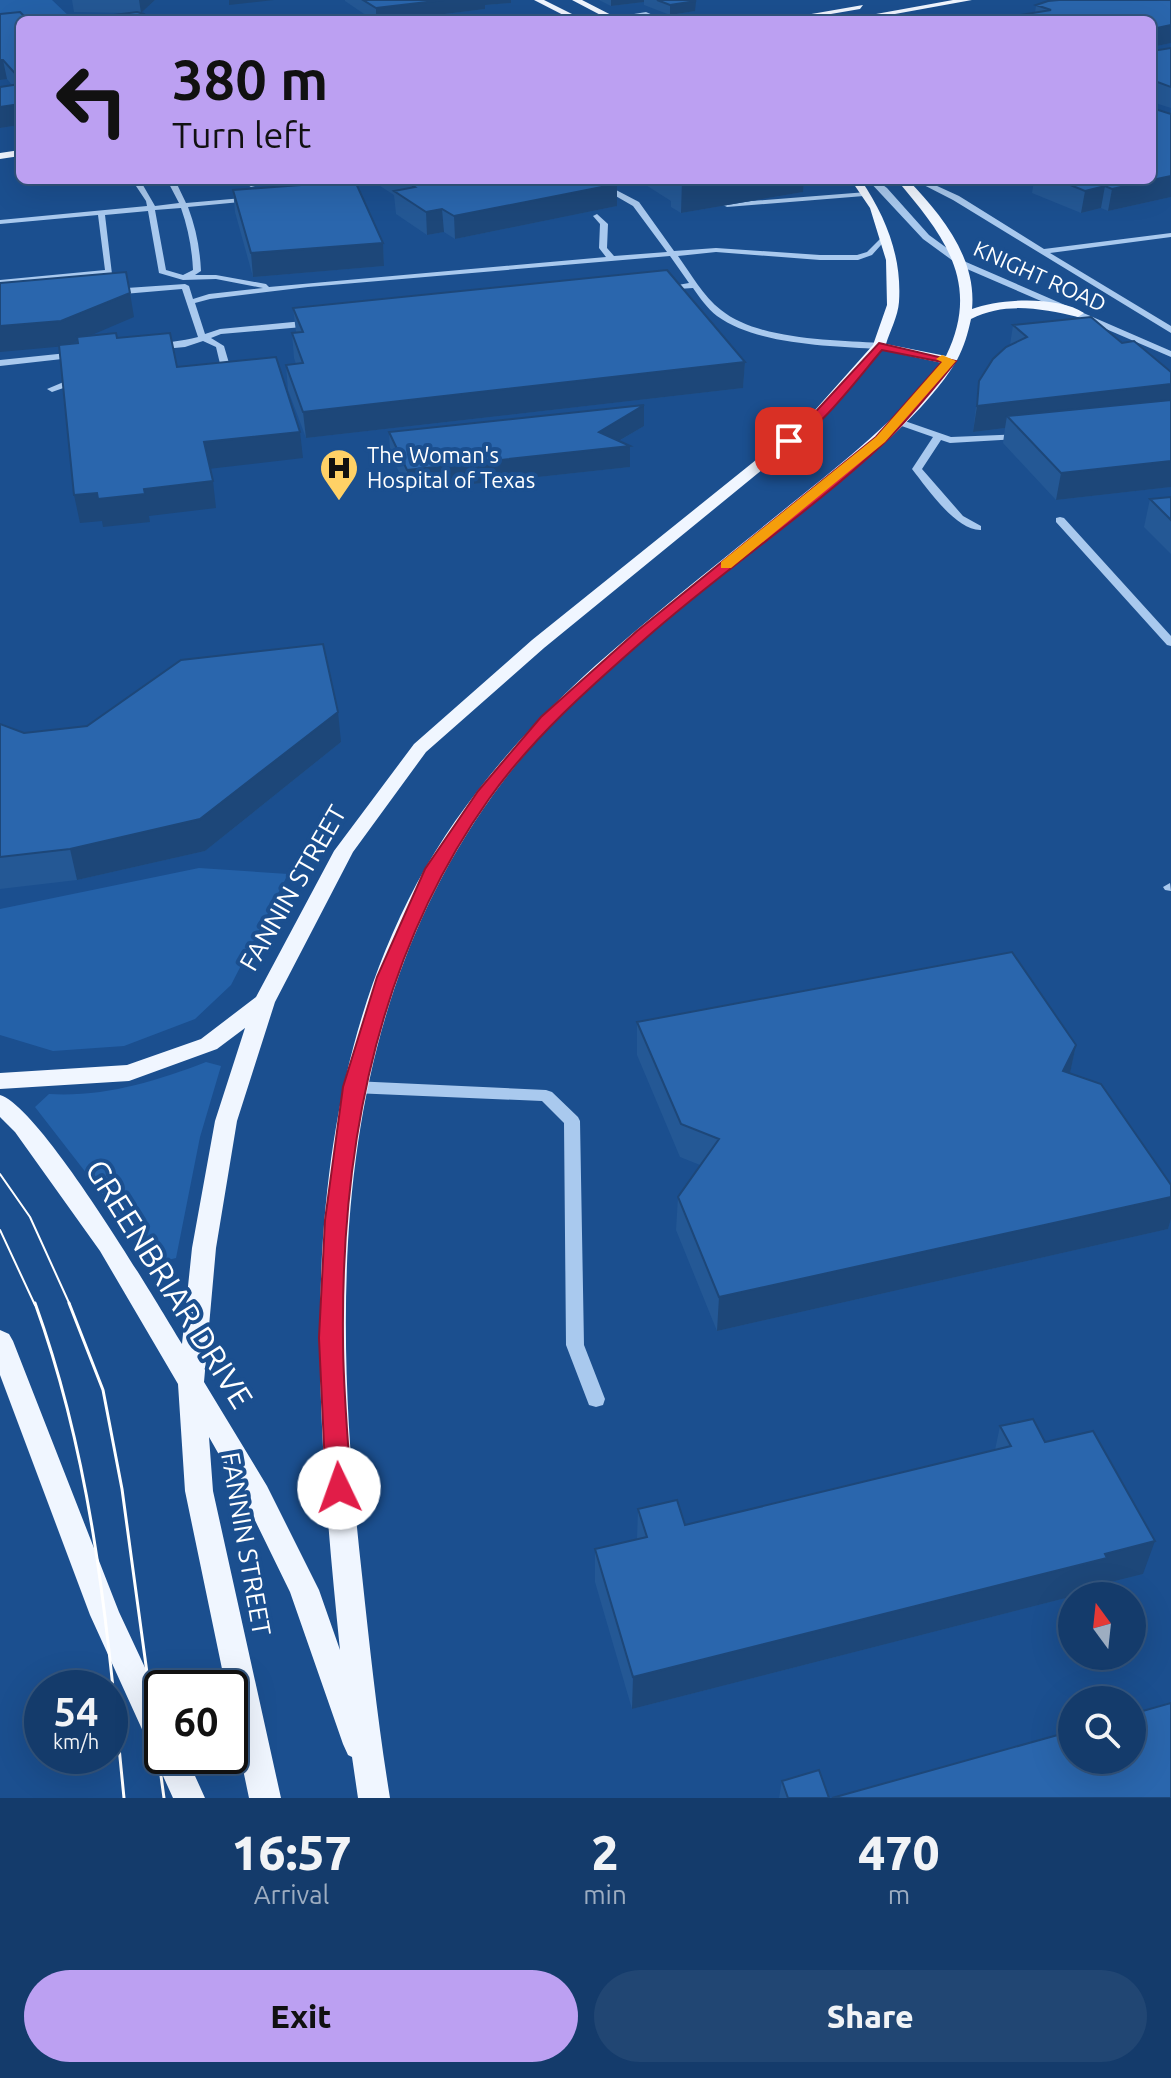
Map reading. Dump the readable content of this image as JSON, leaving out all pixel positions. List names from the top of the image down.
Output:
{
  "streets": {
    "main road": ["FANNIN STREET", "GREENBRIAR DRIVE"],
    "street": ["KNIGHT ROAD"]
  },
  "crossings": [
    ["KNIGHT ROAD", "FANNIN STREET"],
    ["FANNIN STREET", "GREENBRIAR DRIVE"]
  ],
  "places": {
    "hospital": ["The Woman's Hospital of Texas"]
  },
  "north": "top",
  "page": {
    "turn": ["380 m", "Turn left"],
    "speed": "54 km/h",
    "limit": "60",
    "eta": [
      "16:57",
      "Arrival",
      "2",
      "min",
      "470",
      "m"
    ],
    "buttons": ["Exit", "Share"]
  }
}
